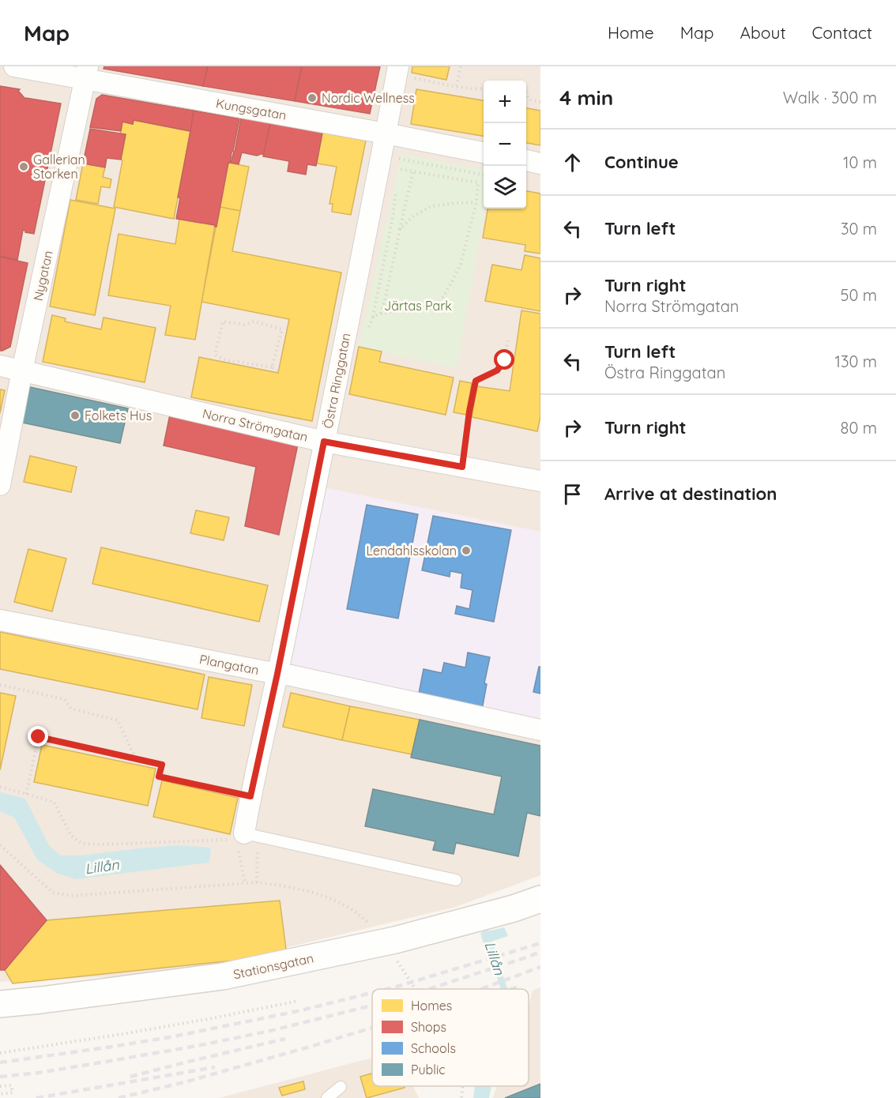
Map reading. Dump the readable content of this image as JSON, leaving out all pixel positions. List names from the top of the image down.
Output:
{
  "streets": {
    "street": [
      "Kungsgatan",
      "Nygatan",
      "Östra Ringgatan",
      "Norra Strömgatan",
      "Plangatan",
      "Stationsgatan"
    ]
  },
  "crossings": [
    ["Kungsgatan", "Nygatan"],
    ["Kungsgatan", "Östra Ringgatan"],
    ["Nygatan", "Norra Strömgatan"],
    ["Östra Ringgatan", "Norra Strömgatan"],
    ["Östra Ringgatan", "Plangatan"]
  ],
  "water": ["Lillån"],
  "parks": ["Järtas Park"],
  "places": [
    "Nordic Wellness",
    "Gallerian Storken",
    "Folkets Hus",
    "Lendahlsskolan"
  ],
  "legend": [
    "Homes",
    "Shops",
    "Schools",
    "Public"
  ],
  "page": {
    "header": "Map",
    "nav": [
      "Home",
      "Map",
      "About",
      "Contact"
    ],
    "heading": ["4 min", "Walk · 300 m"],
    "map_buttons": ["+", "−"],
    "list": [
      ["Continue", "10 m"],
      ["Turn left", "30 m"],
      ["Turn right", "Norra Strömgatan", "50 m"],
      ["Turn left", "Östra Ringgatan", "130 m"],
      ["Turn right", "80 m"],
      "Arrive at destination"
    ]
  }
}
